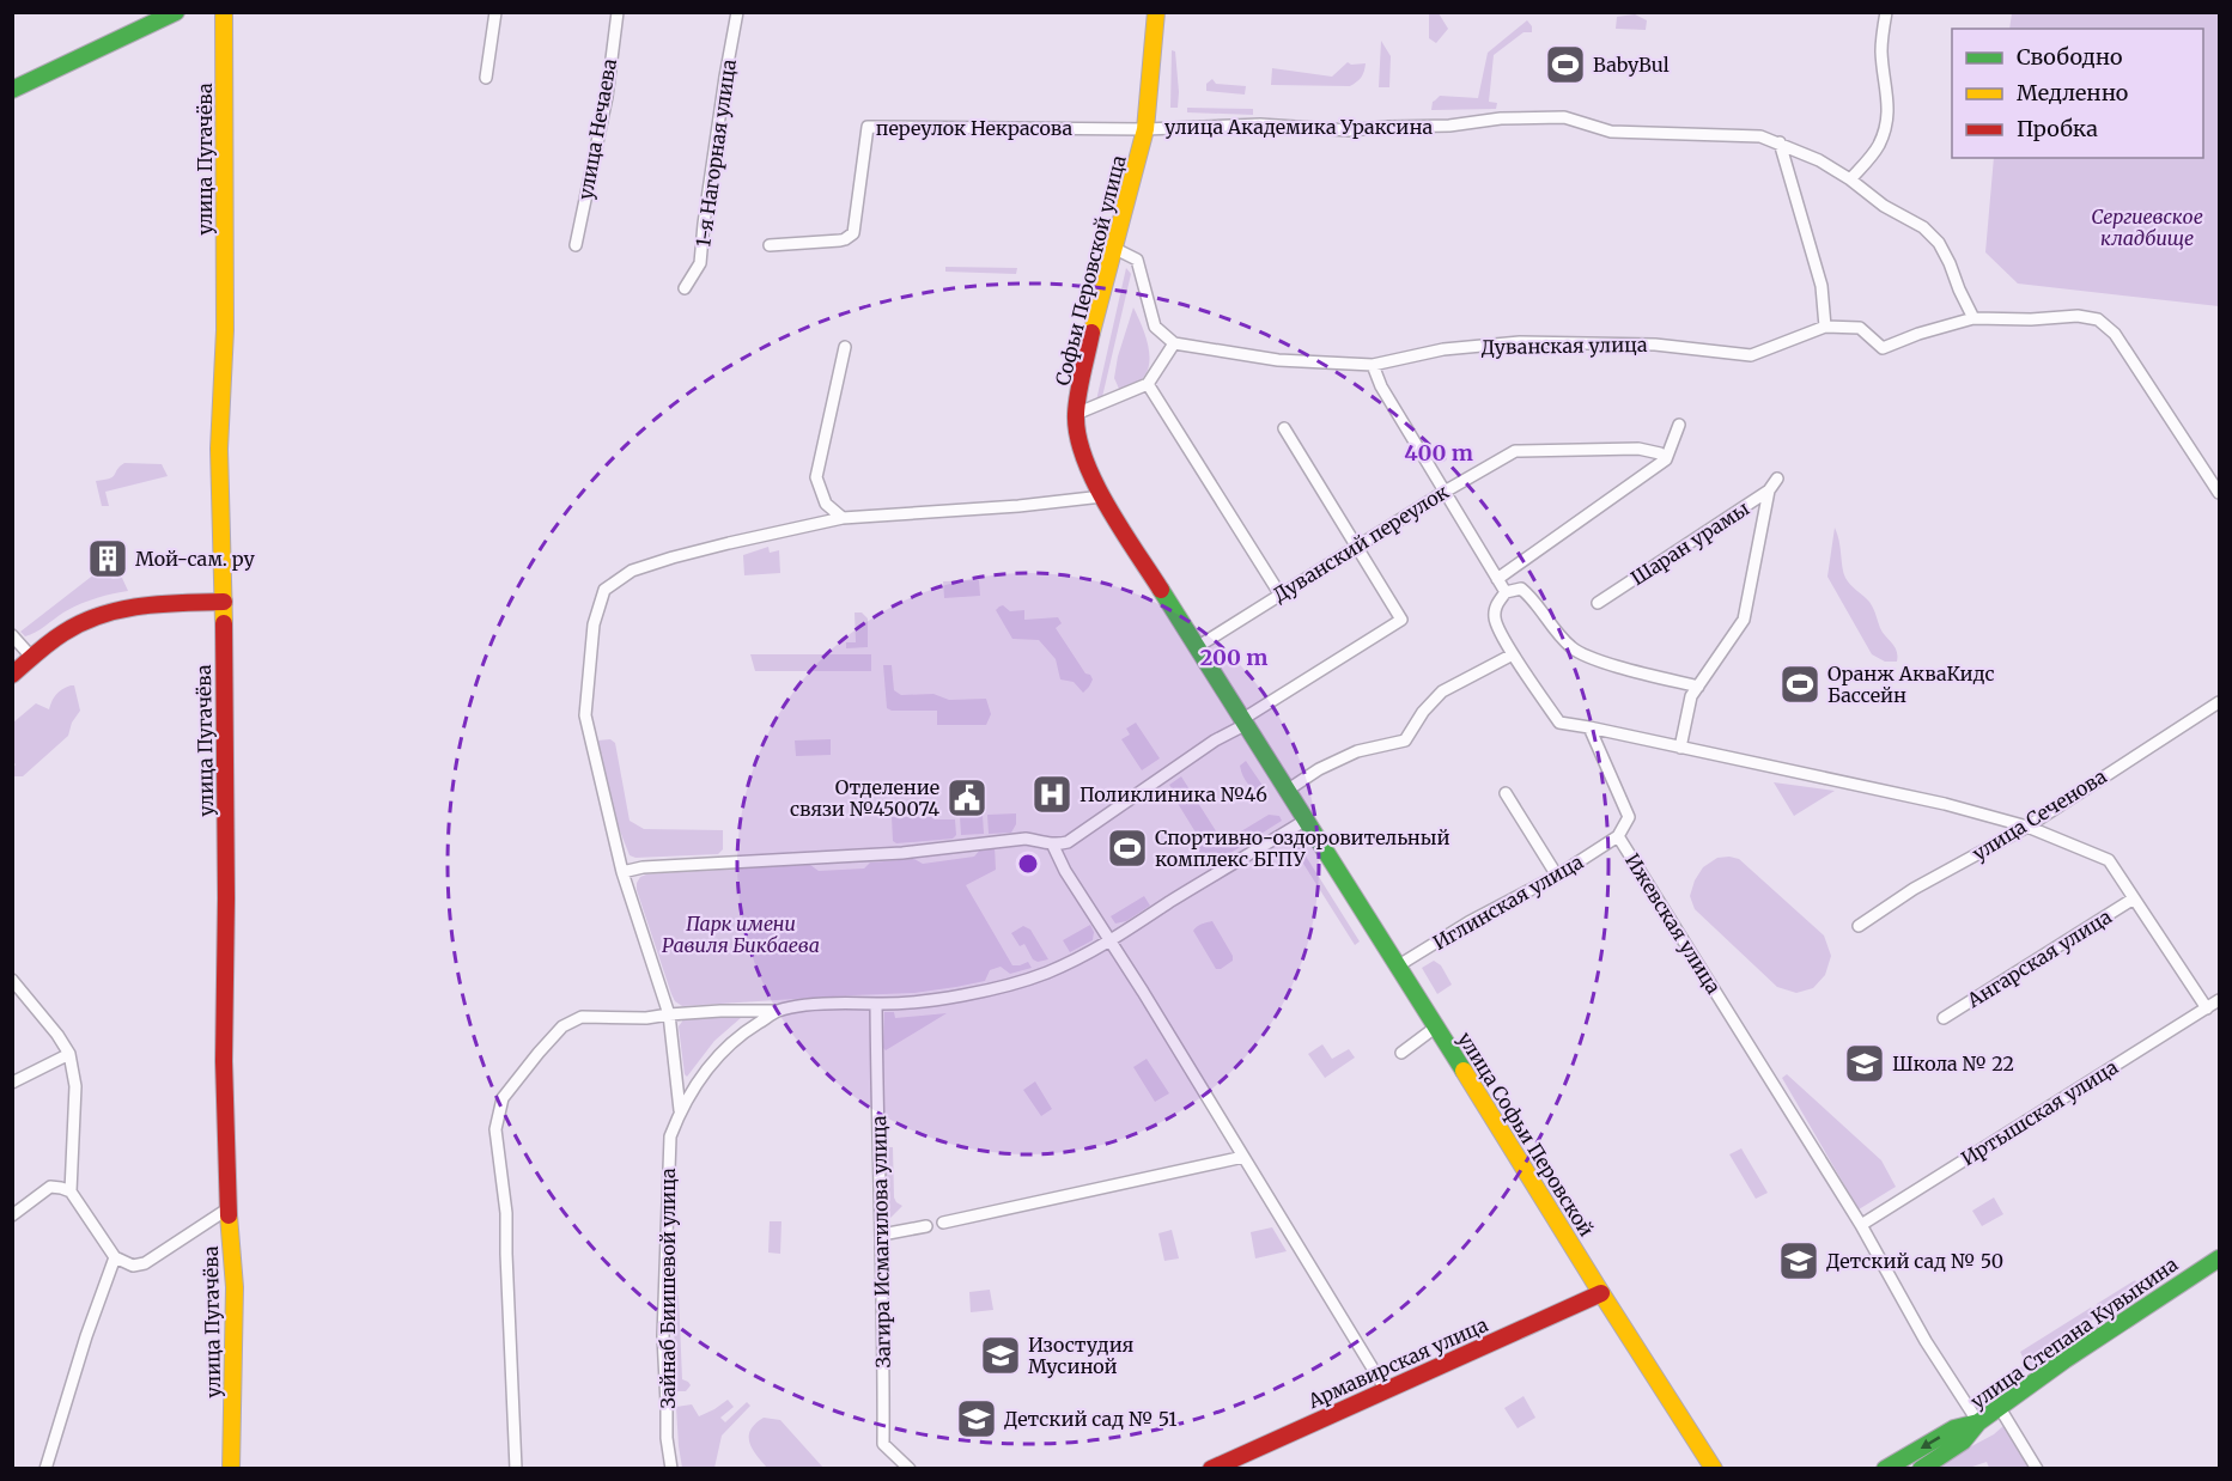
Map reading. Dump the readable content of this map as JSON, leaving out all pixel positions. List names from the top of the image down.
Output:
{
  "streets": {
    "main road": [
      "улица Пугачёва",
      "Софьи Перовской улица",
      "улица Софьи Перовской",
      "улица Степана Кувыкина",
      "Армавирская улица"
    ],
    "street": [
      "улица Академика Ураксина",
      "переулок Некрасова",
      "улица Нечаева",
      "1-я Нагорная улица",
      "Дуванская улица",
      "Дуванский переулок",
      "Шаран урамы",
      "улица Сеченова",
      "Иглинская улица",
      "Ижевская улица",
      "Ангарская улица",
      "Иртышская улица",
      "Загира Исмагилова улица",
      "Зайнаб Биишевой улица"
    ]
  },
  "crossings": [
    ["улица Академика Ураксина", "переулок Некрасова"],
    ["улица Академика Ураксина", "Софьи Перовской улица"],
    ["улица Академика Ураксина", "Дуванская улица"],
    ["переулок Некрасова", "Софьи Перовской улица"],
    ["Софьи Перовской улица", "Дуванский переулок"],
    ["Софьи Перовской улица", "улица Софьи Перовской"],
    ["Софьи Перовской улица", "Зайнаб Биишевой улица"],
    ["Иглинская улица", "Ижевская улица"],
    ["Иглинская улица", "улица Софьи Перовской"],
    ["Ижевская улица", "Иртышская улица"],
    ["Ижевская улица", "улица Степана Кувыкина"],
    ["улица Софьи Перовской", "Зайнаб Биишевой улица"],
    ["улица Софьи Перовской", "Армавирская улица"],
    ["Загира Исмагилова улица", "Зайнаб Биишевой улица"]
  ],
  "parks": ["Сергиевское кладбище", "Парк имени Равиля Бикбаева"],
  "places": {
    "sports": ["BabyBul", "Оранж АкваКидс Бассейн", "Спортивно-оздоровительный комплекс БГПУ"],
    "building": ["Мой-сам. ру"],
    "hospital": ["Поликлиника №46"],
    "public building": ["Отделение связи №450074"],
    "school or university": [
      "Школа № 22",
      "Детский сад № 50",
      "Изостудия Мусиной",
      "Детский сад № 51"
    ]
  },
  "legend": ["Свободно", "Медленно", "Пробка"],
  "rings": ["400 m", "200 m"]
}
